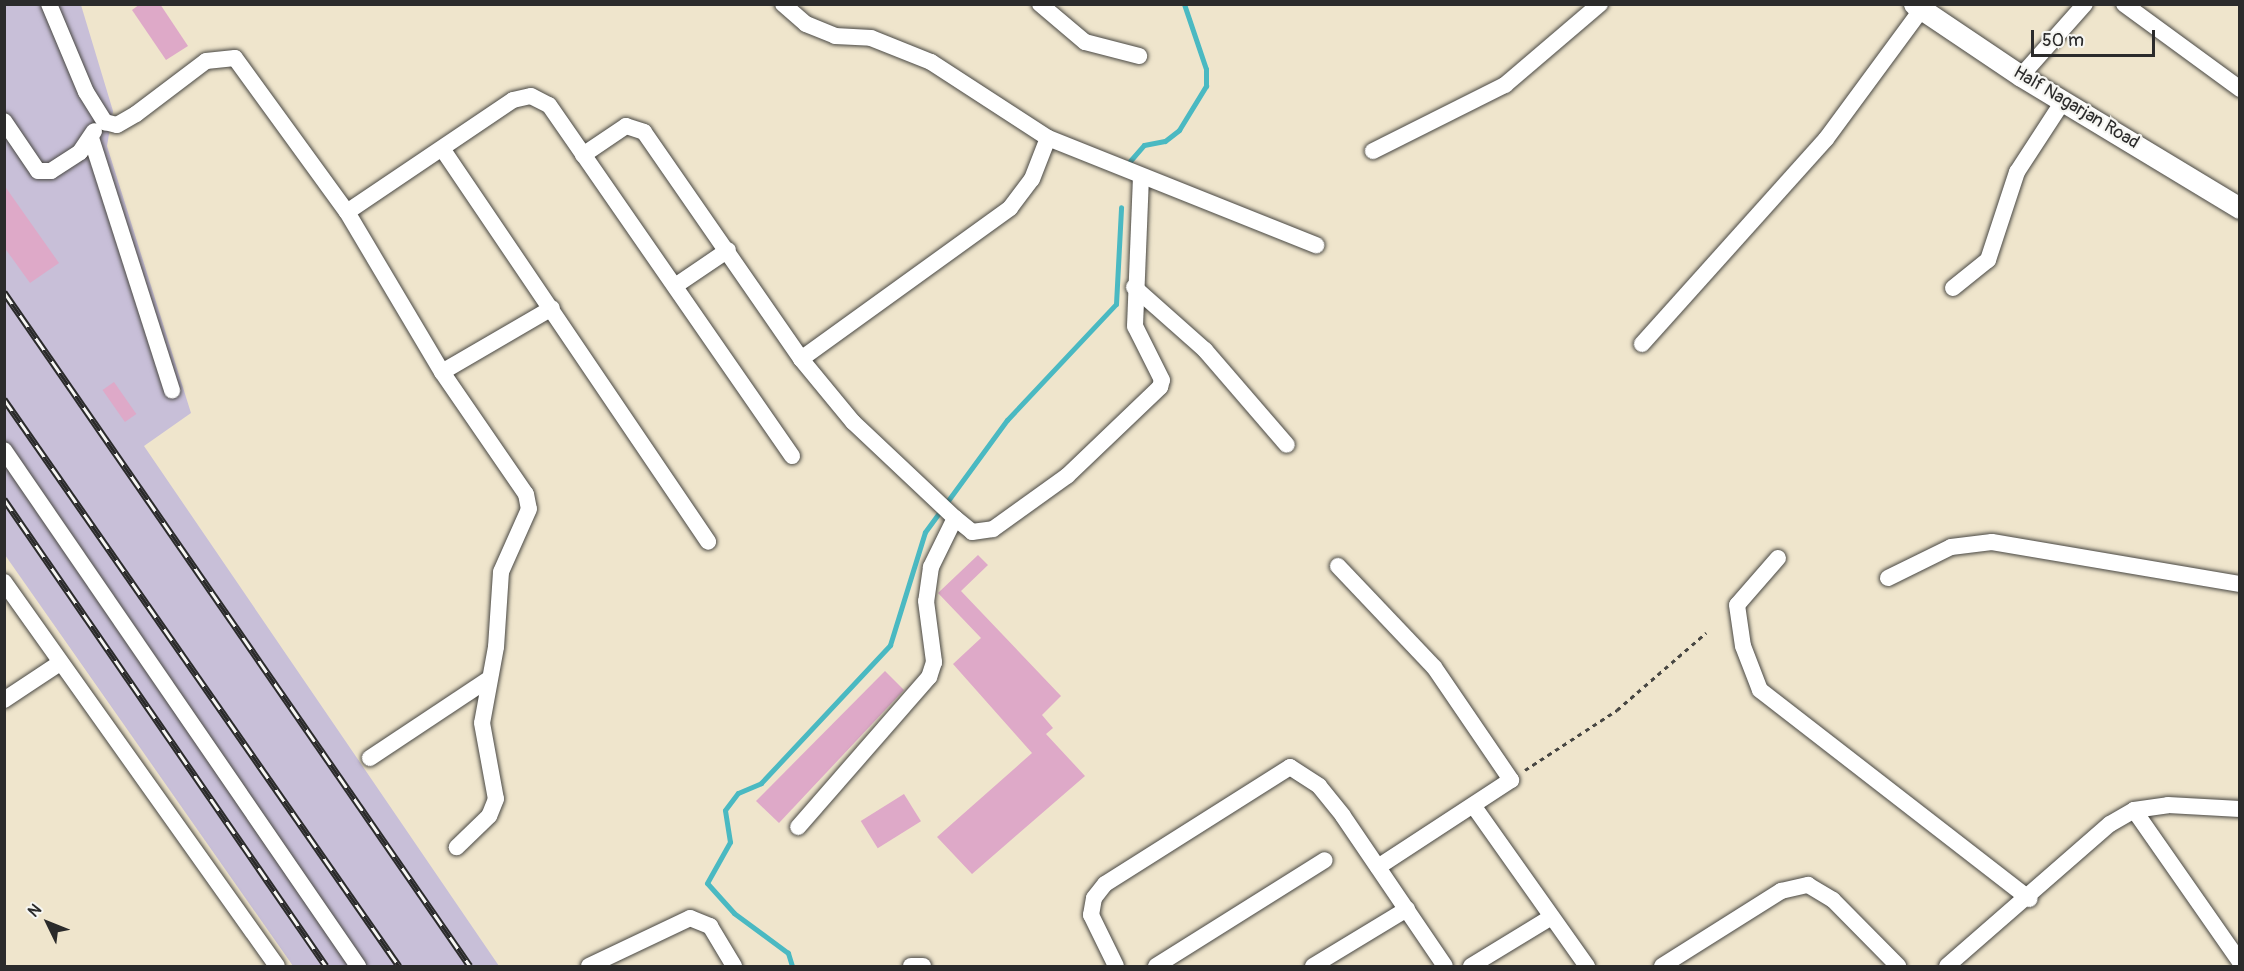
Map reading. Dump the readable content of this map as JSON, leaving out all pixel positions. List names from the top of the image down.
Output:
{
  "streets": {
    "main road": ["Half Nagarjan Road"]
  },
  "scale_bar": "50 m",
  "north": "top left"
}
